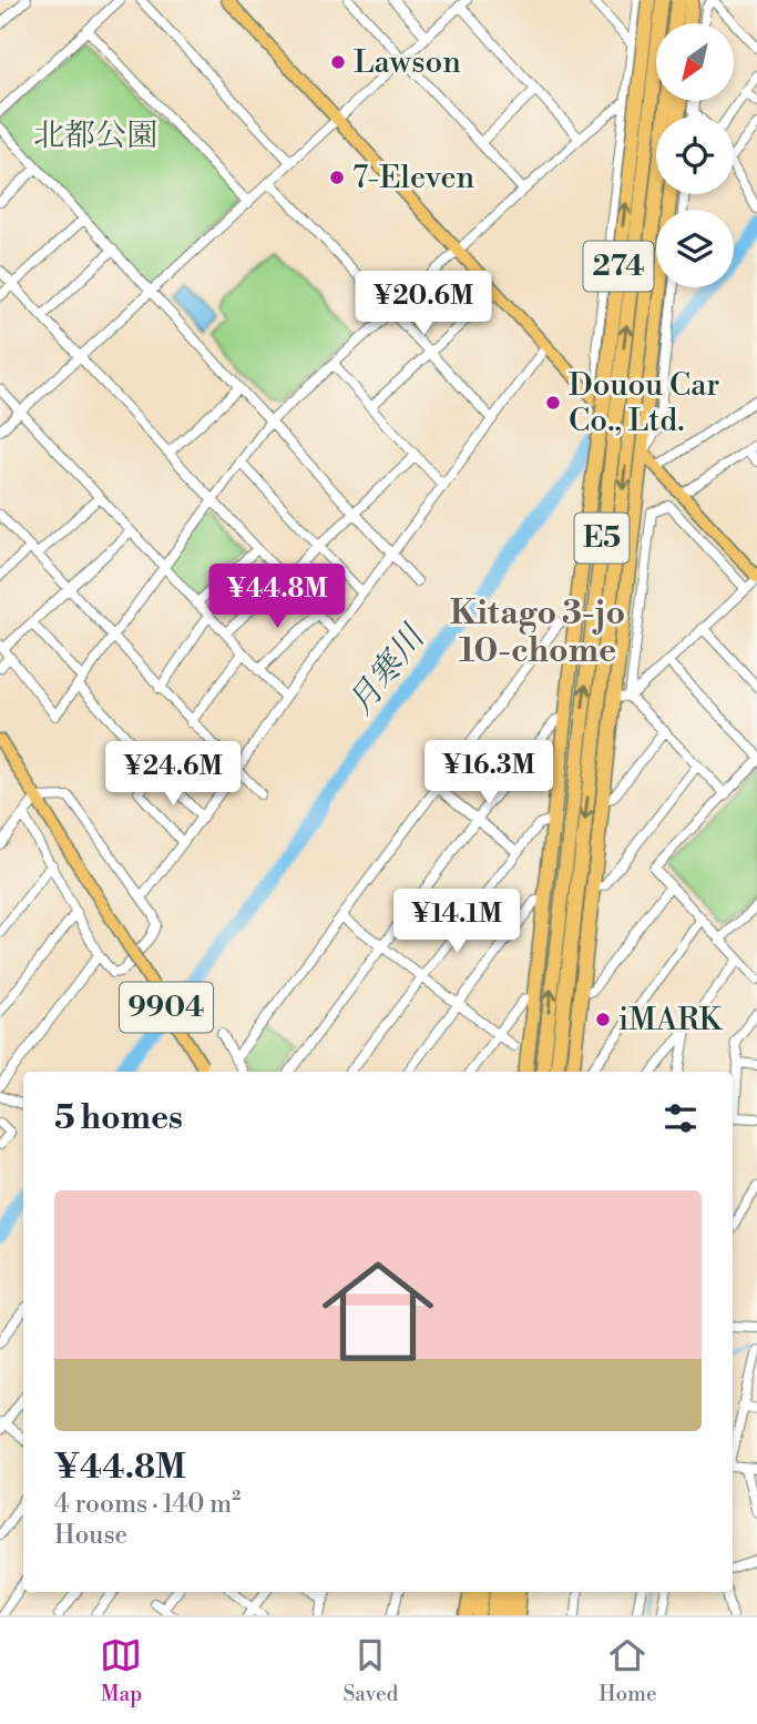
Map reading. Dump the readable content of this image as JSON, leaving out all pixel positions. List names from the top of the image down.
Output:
{
  "streets": {
    "highway": ["274", "E5"],
    "main road": ["9904"]
  },
  "districts": ["Kitago 3-jo 10-chome"],
  "water": ["月寒川"],
  "parks": ["北都公園"],
  "places": [
    "Lawson",
    "7-Eleven",
    "Douou Car Co., Ltd.",
    "iMARK"
  ],
  "north": "bottom left",
  "page": {
    "price": [
      "¥20.6M",
      "¥44.8M",
      "¥16.3M",
      "¥24.6M",
      "¥14.1M"
    ],
    "heading": "5 homes",
    "list": [
      {
        "name": "¥44.8M",
        "note": "4 rooms · 140 m² · House"
      }
    ],
    "tabs": ["Map", "Saved", "Home"]
  }
}
